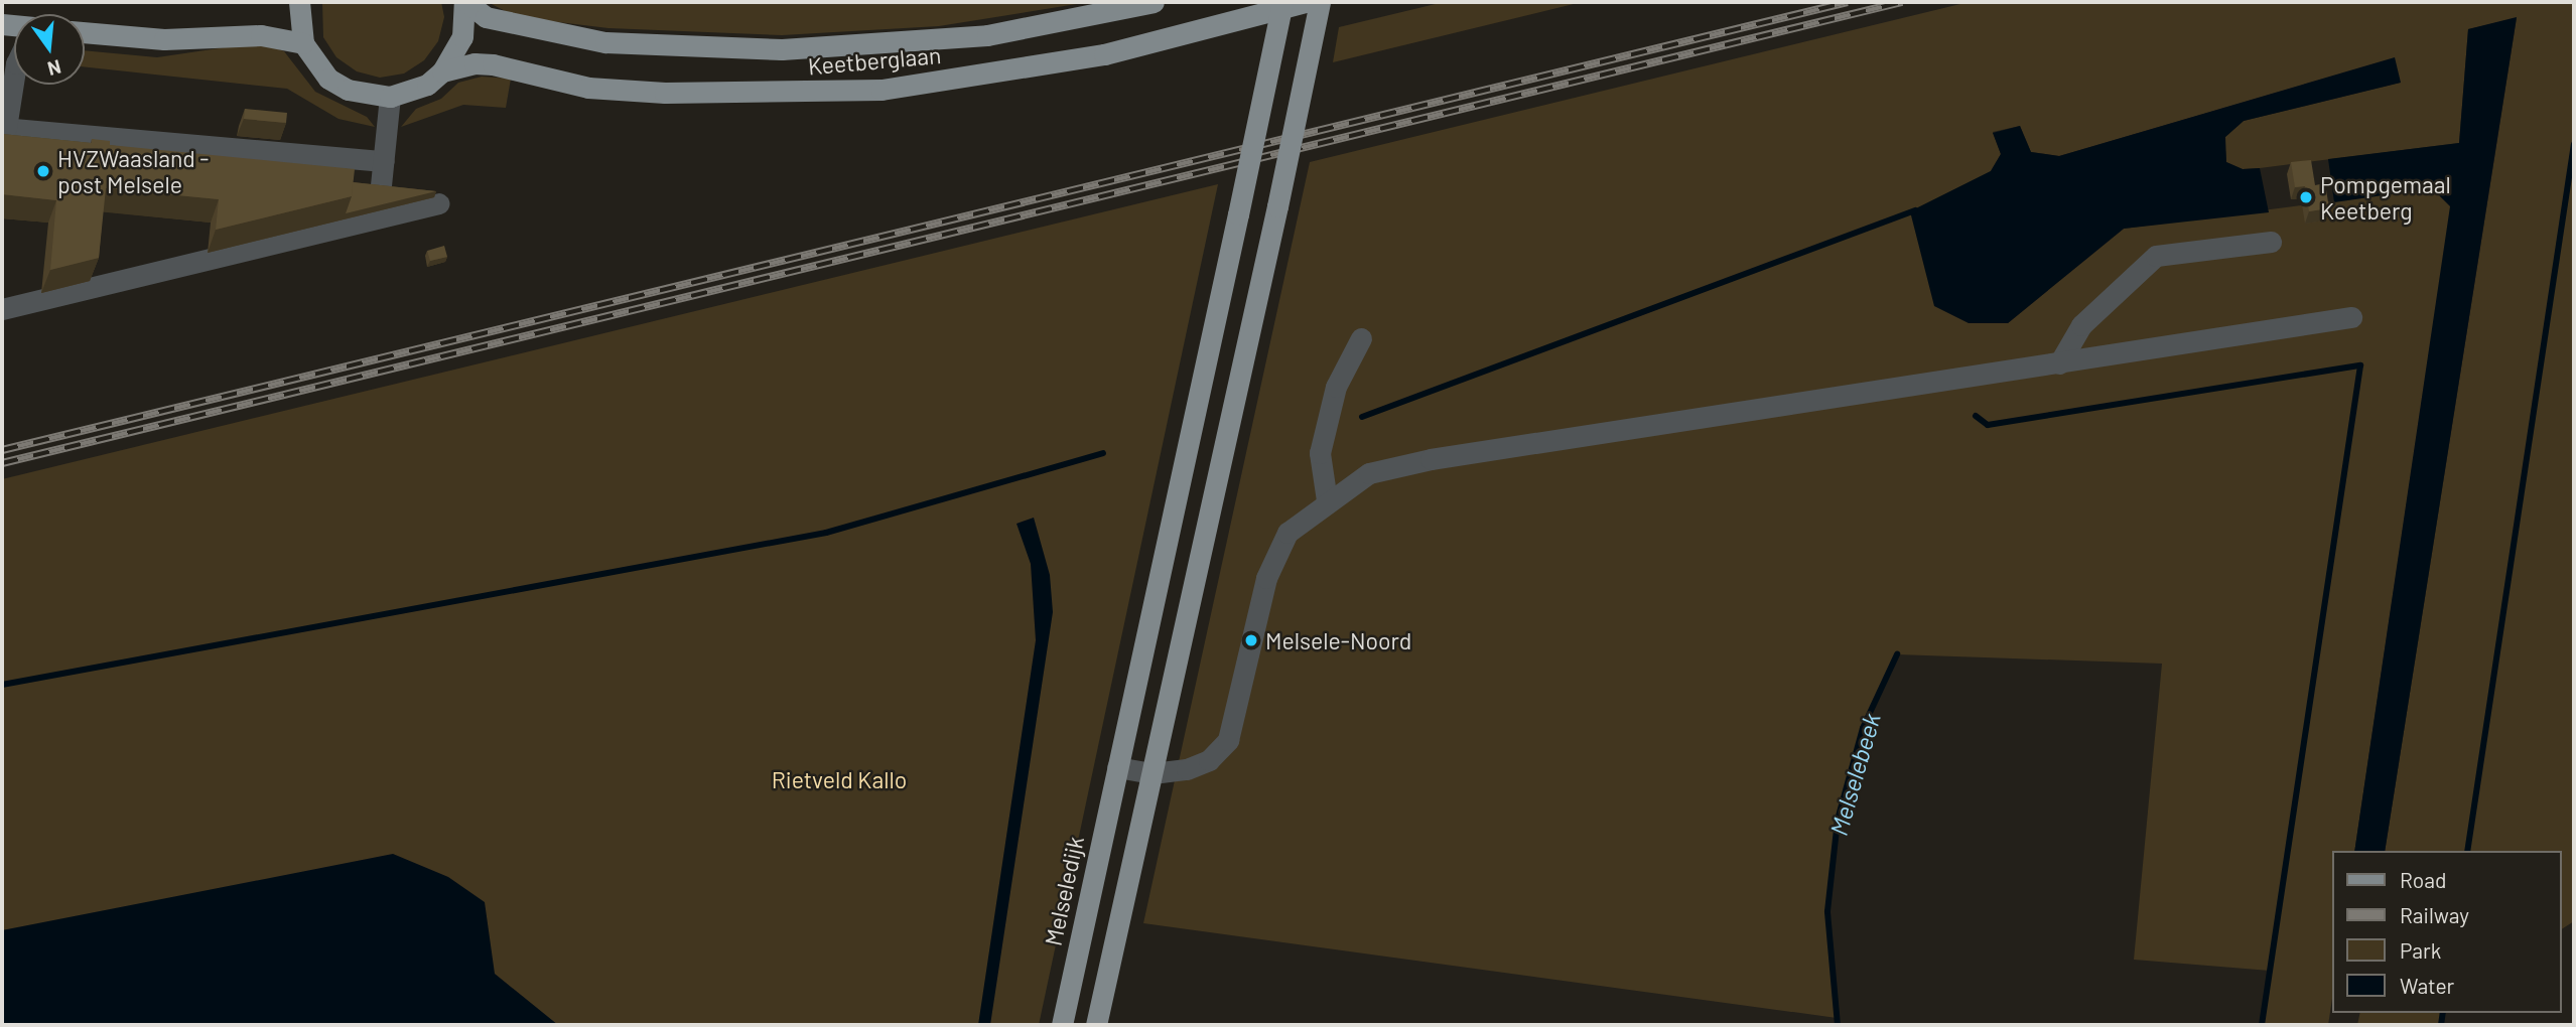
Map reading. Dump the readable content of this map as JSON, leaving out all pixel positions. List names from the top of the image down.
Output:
{
  "streets": {
    "main road": ["Keetberglaan", "Melseledijk"]
  },
  "water": ["Melselebeek"],
  "parks": ["Rietveld Kallo"],
  "places": ["HVZWaasland - post Melsele", "Pompgemaal Keetberg", "Melsele-Noord"],
  "legend": [
    "Road",
    "Railway",
    "Park",
    "Water"
  ],
  "north": "bottom"
}
